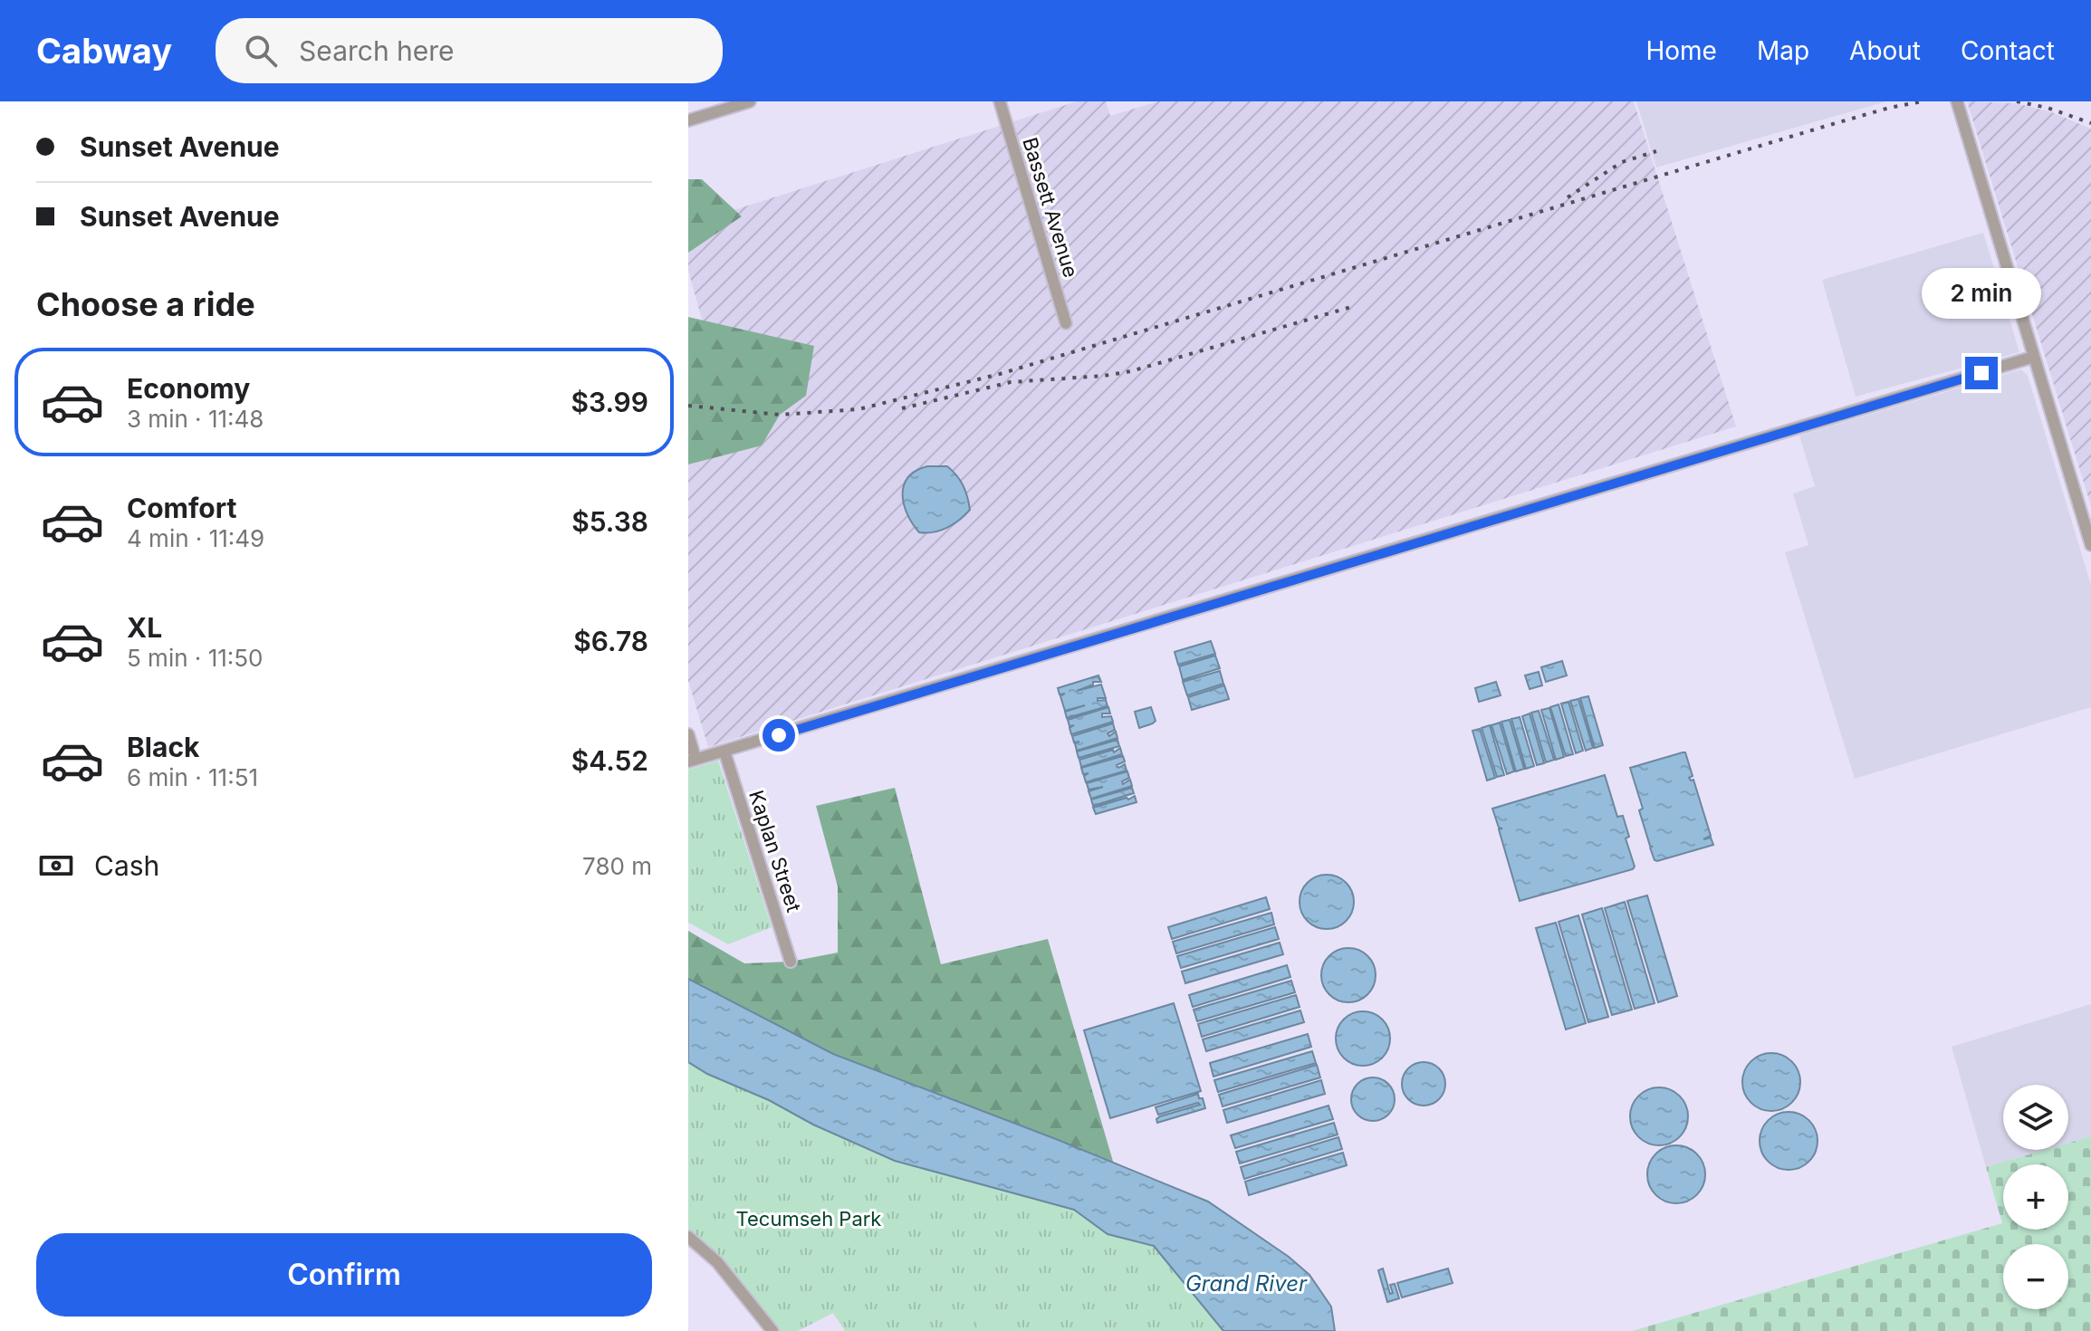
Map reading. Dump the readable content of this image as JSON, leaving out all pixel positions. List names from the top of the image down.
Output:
{
  "streets": {
    "street": ["Bassett Avenue", "Kaplan Street"]
  },
  "water": ["Grand River"],
  "parks": ["Tecumseh Park"],
  "page": {
    "header": "Cabway",
    "search": "Search here",
    "nav": [
      "Home",
      "Map",
      "About",
      "Contact"
    ],
    "banner": ["Sunset Avenue", "Sunset Avenue"],
    "heading": "Choose a ride",
    "bubble": "2 min",
    "list": [
      {
        "name": "Economy",
        "note": "3 min · 11:48",
        "value": "$3.99"
      },
      {
        "name": "Comfort",
        "note": "4 min · 11:49",
        "value": "$5.38"
      },
      {
        "name": "XL",
        "note": "5 min · 11:50",
        "value": "$6.78"
      },
      {
        "name": "Black",
        "note": "6 min · 11:51",
        "value": "$4.52"
      }
    ],
    "pay": ["Cash", "780 m"],
    "map_buttons": ["+", "−"],
    "buttons": "Confirm"
  }
}
